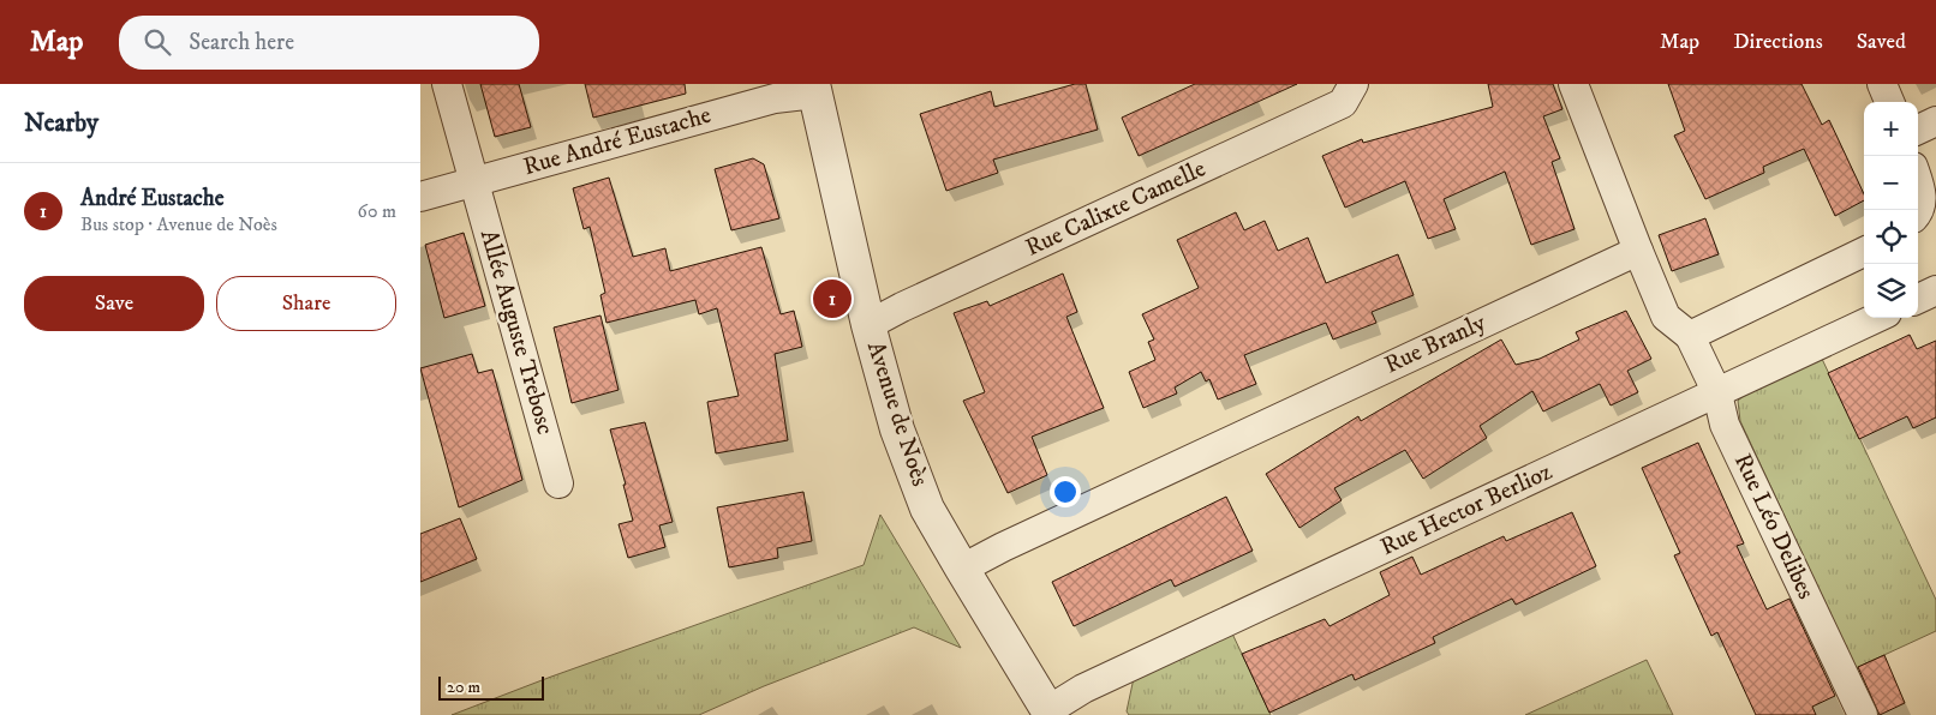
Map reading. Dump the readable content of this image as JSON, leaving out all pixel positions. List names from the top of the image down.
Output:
{
  "streets": {
    "street": [
      "Rue André Eustache",
      "Rue Calixte Camelle",
      "Allée Auguste Trebosc",
      "Rue Branly",
      "Avenue de Noès",
      "Rue Hector Berlioz",
      "Rue Léo Delibes"
    ]
  },
  "crossings": [
    ["Rue André Eustache", "Allée Auguste Trebosc"],
    ["Rue André Eustache", "Avenue de Noès"],
    ["Rue Calixte Camelle", "Avenue de Noès"],
    ["Rue Branly", "Avenue de Noès"],
    ["Avenue de Noès", "Rue Hector Berlioz"],
    ["Rue Hector Berlioz", "Rue Léo Delibes"]
  ],
  "scale_bar": "20 m",
  "page": {
    "header": "Map",
    "search": "Search here",
    "nav": ["Map", "Directions", "Saved"],
    "heading": "Nearby",
    "map_buttons": ["+", "−"],
    "list": [
      {
        "mark": "1",
        "name": "André Eustache",
        "note": "Bus stop · Avenue de Noès",
        "value": "60 m"
      }
    ],
    "buttons": ["Save", "Share"],
    "pins": "1",
    "scale": "20 m"
  }
}
